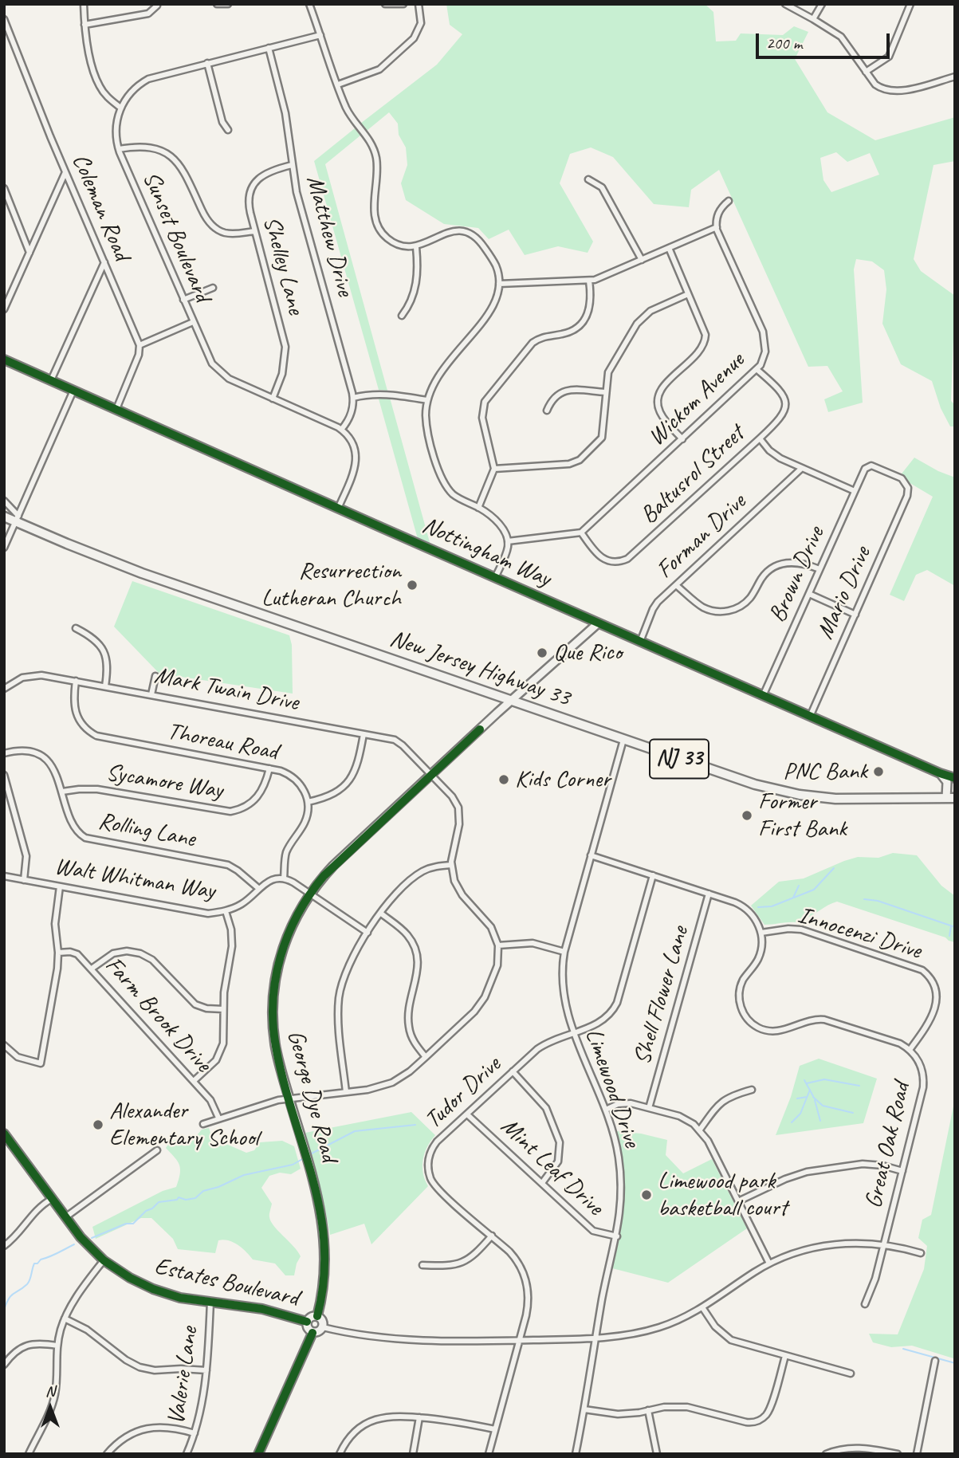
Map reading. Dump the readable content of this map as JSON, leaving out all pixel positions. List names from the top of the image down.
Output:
{
  "streets": {
    "main road": ["New Jersey Highway 33", "NJ 33"],
    "street": [
      "Coleman Road",
      "Matthew Drive",
      "Sunset Boulevard",
      "Shelley Lane",
      "Wickom Avenue",
      "Baltusrol Street",
      "Forman Drive",
      "Nottingham Way",
      "Brown Drive",
      "Mario Drive",
      "Mark Twain Drive",
      "Thoreau Road",
      "Sycamore Way",
      "Rolling Lane",
      "Walt Whitman Way",
      "Innocenzi Drive",
      "Shell Flower Lane",
      "Farm Brook Drive",
      "Limewood Drive",
      "Tudor Drive",
      "George Dye Road",
      "Great Oak Road",
      "Mint Leaf Drive",
      "Estates Boulevard",
      "Valerie Lane"
    ]
  },
  "crossings": [
    ["Matthew Drive", "Shelley Lane"],
    ["Sunset Boulevard", "Shelley Lane"],
    ["Wickom Avenue", "Baltusrol Street"],
    ["Forman Drive", "Nottingham Way"],
    ["Nottingham Way", "Brown Drive"],
    ["Nottingham Way", "Mario Drive"],
    ["Nottingham Way", "George Dye Road"],
    ["Brown Drive", "Mario Drive"],
    ["New Jersey Highway 33", "Limewood Drive"],
    ["New Jersey Highway 33", "George Dye Road"],
    ["Mark Twain Drive", "Thoreau Road"],
    ["Mark Twain Drive", "George Dye Road"],
    ["Thoreau Road", "Sycamore Way"],
    ["Sycamore Way", "Rolling Lane"],
    ["Rolling Lane", "Walt Whitman Way"],
    ["Innocenzi Drive", "Great Oak Road"],
    ["Limewood Drive", "Tudor Drive"],
    ["Limewood Drive", "Mint Leaf Drive"],
    ["Limewood Drive", "Estates Boulevard"],
    ["Tudor Drive", "Mint Leaf Drive"],
    ["Tudor Drive", "Estates Boulevard"],
    ["George Dye Road", "Estates Boulevard"],
    ["Great Oak Road", "Estates Boulevard"],
    ["Estates Boulevard", "Valerie Lane"]
  ],
  "places": [
    "Resurrection Lutheran Church",
    "Que Rico",
    "PNC Bank",
    "Kids Corner",
    "Former First Bank",
    "Alexander Elementary School",
    "Limewood park basketball court"
  ],
  "scale_bar": "200 m",
  "north": "top"
}
